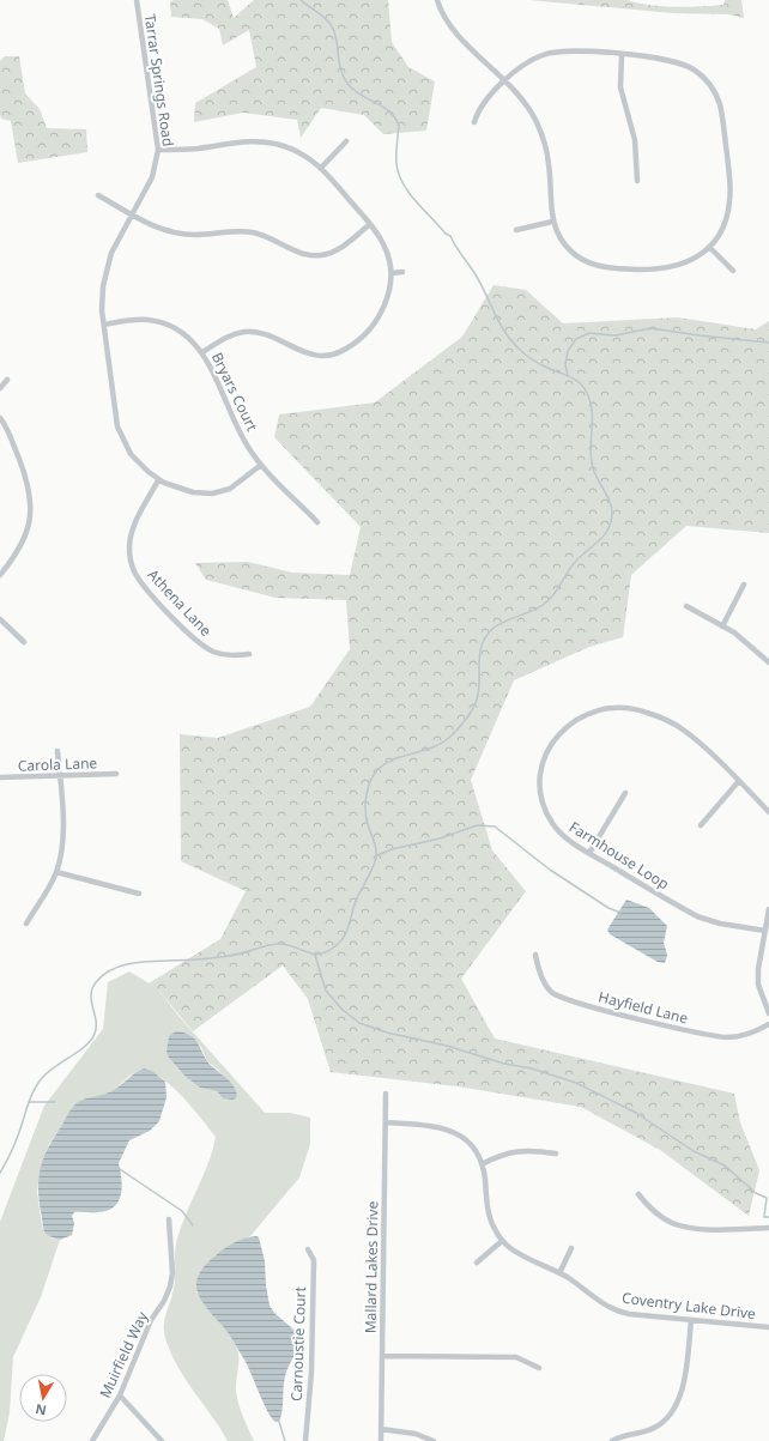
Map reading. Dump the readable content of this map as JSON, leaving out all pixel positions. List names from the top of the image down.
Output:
{
  "streets": {
    "street": [
      "Tarrar Springs Road",
      "Bryars Court",
      "Athena Lane",
      "Carola Lane",
      "Farmhouse Loop",
      "Hayfield Lane",
      "Mallard Lakes Drive",
      "Coventry Lake Drive",
      "Carnoustie Court",
      "Muirfield Way"
    ]
  },
  "crossings": [
    ["Tarrar Springs Road", "Bryars Court"],
    ["Tarrar Springs Road", "Athena Lane"],
    ["Mallard Lakes Drive", "Coventry Lake Drive"]
  ],
  "north": "bottom"
}
